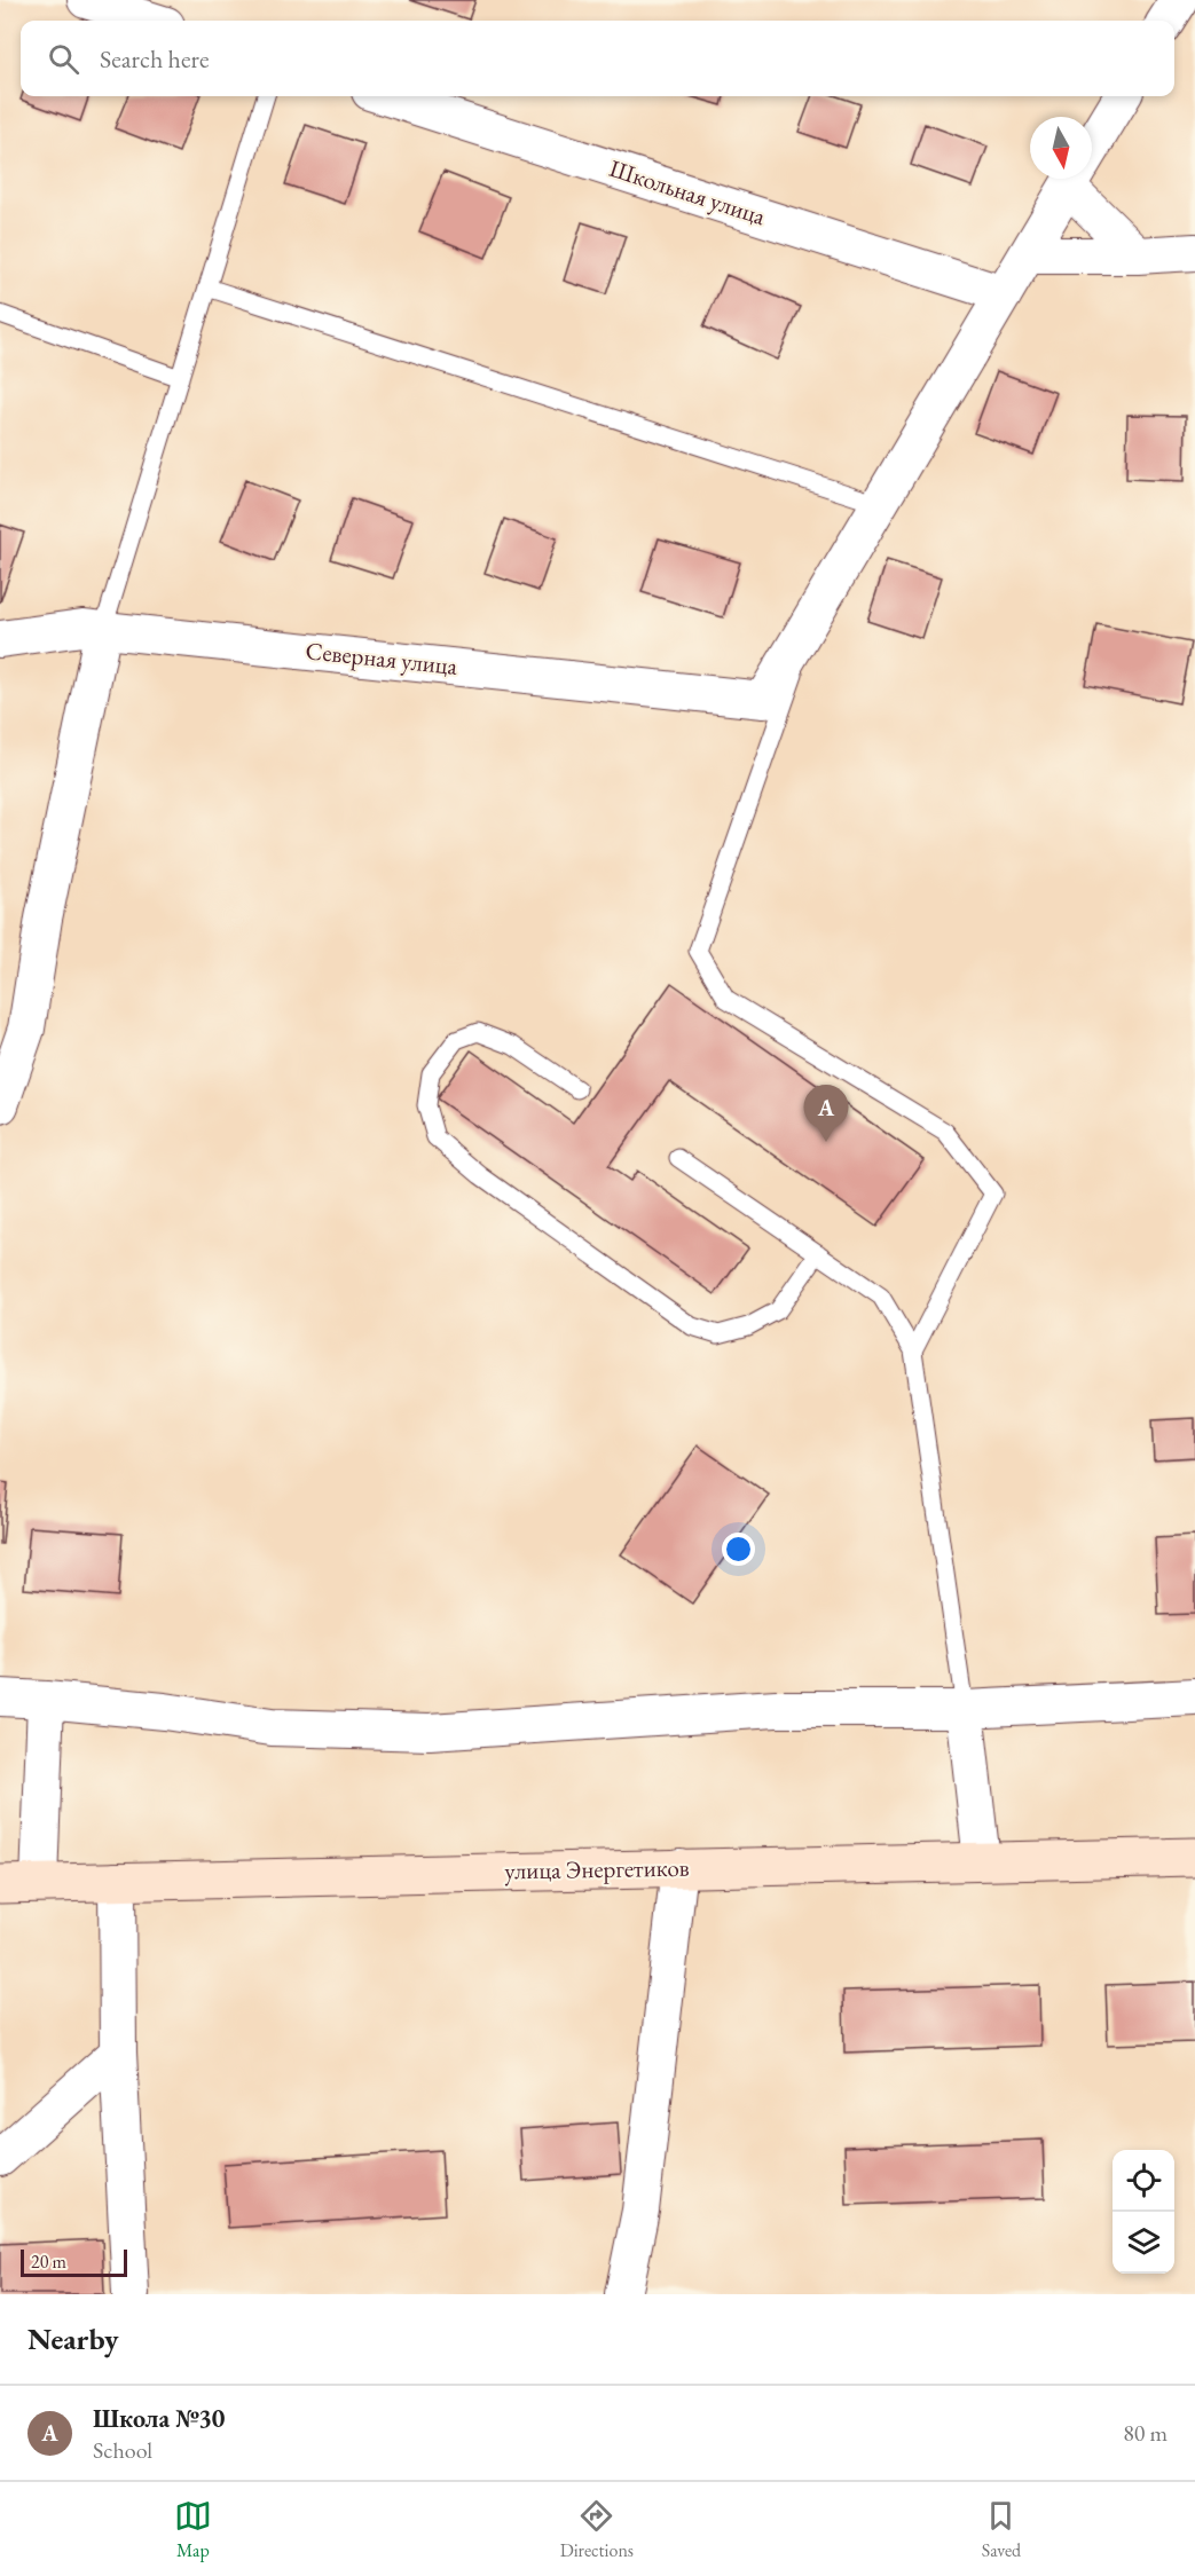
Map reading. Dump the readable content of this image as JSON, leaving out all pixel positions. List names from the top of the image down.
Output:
{
  "streets": {
    "street": ["Школьная улица", "Северная улица", "улица Энергетиков"]
  },
  "scale_bar": "20 m",
  "north": "bottom",
  "page": {
    "search": "Search here",
    "pins": "A",
    "scale": "20 m",
    "heading": "Nearby",
    "list": [
      {
        "mark": "A",
        "name": "Школа №30",
        "note": "School",
        "value": "80 m"
      }
    ],
    "nav": ["Map", "Directions", "Saved"]
  }
}
